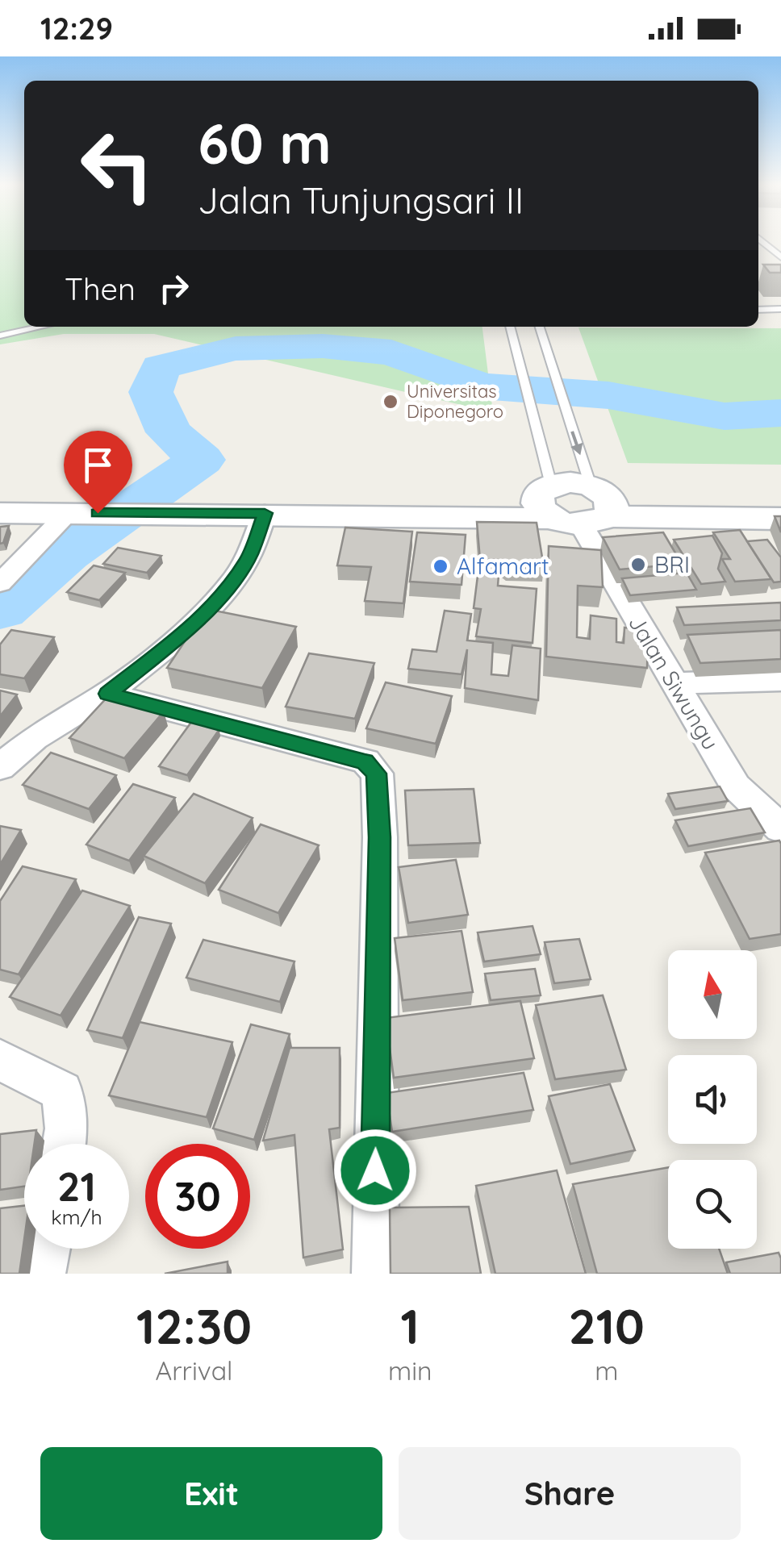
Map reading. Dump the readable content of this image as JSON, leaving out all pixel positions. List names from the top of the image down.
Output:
{
  "streets": {
    "street": ["Jalan Siwungu"]
  },
  "places": ["Universitas Diponegoro", "BRI", "Alfamart"],
  "north": "top",
  "page": {
    "status": "12:29",
    "turn": ["60 m", "Jalan Tunjungsari II"],
    "then": "Then",
    "speed": "21 km/h",
    "limit": "30",
    "eta": [
      "12:30",
      "Arrival",
      "1",
      "min",
      "210",
      "m"
    ],
    "buttons": ["Exit", "Share"]
  }
}
